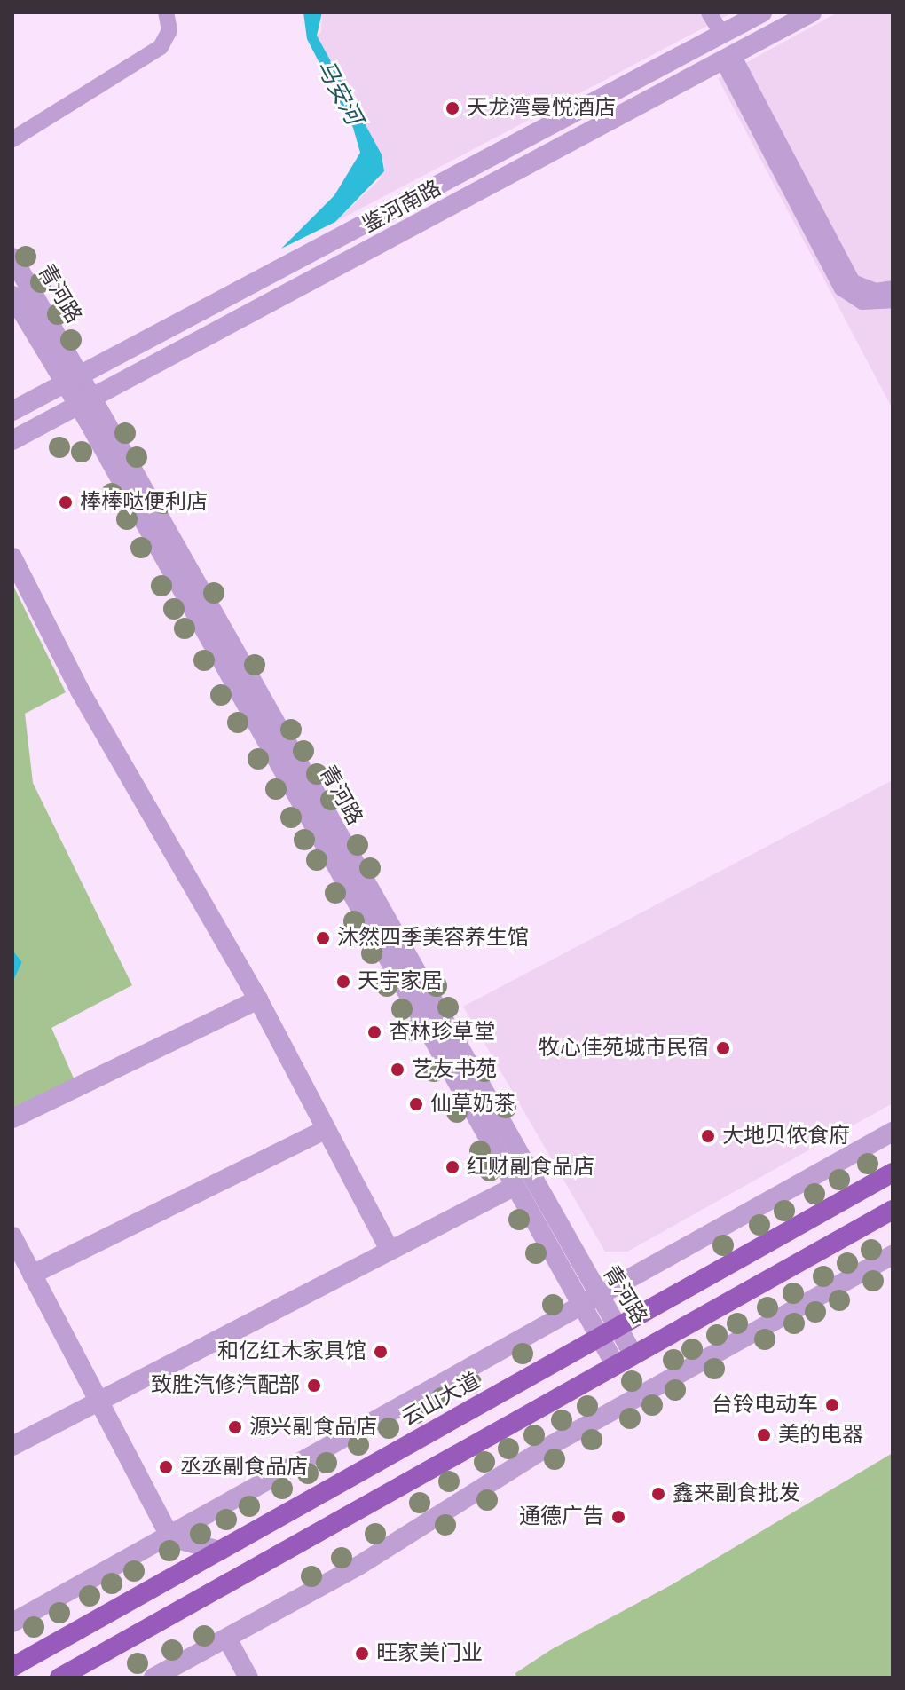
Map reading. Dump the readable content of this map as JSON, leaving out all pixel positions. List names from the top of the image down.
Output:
{
  "streets": {
    "main road": ["云山大道"],
    "street": ["鉴河南路", "青河路"]
  },
  "crossings": [
    ["鉴河南路", "青河路"],
    ["青河路", "云山大道"]
  ],
  "water": ["马安河"],
  "places": [
    "天龙湾曼悦酒店",
    "棒棒哒便利店",
    "沐然四季美容养生馆",
    "天宇家居",
    "杏林珍草堂",
    "牧心佳苑城市民宿",
    "艺友书苑",
    "仙草奶茶",
    "大地贝侬食府",
    "红财副食品店",
    "和亿红木家具馆",
    "致胜汽修汽配部",
    "台铃电动车",
    "源兴副食品店",
    "美的电器",
    "丞丞副食品店",
    "鑫来副食批发",
    "通德广告",
    "旺家美门业"
  ]
}
